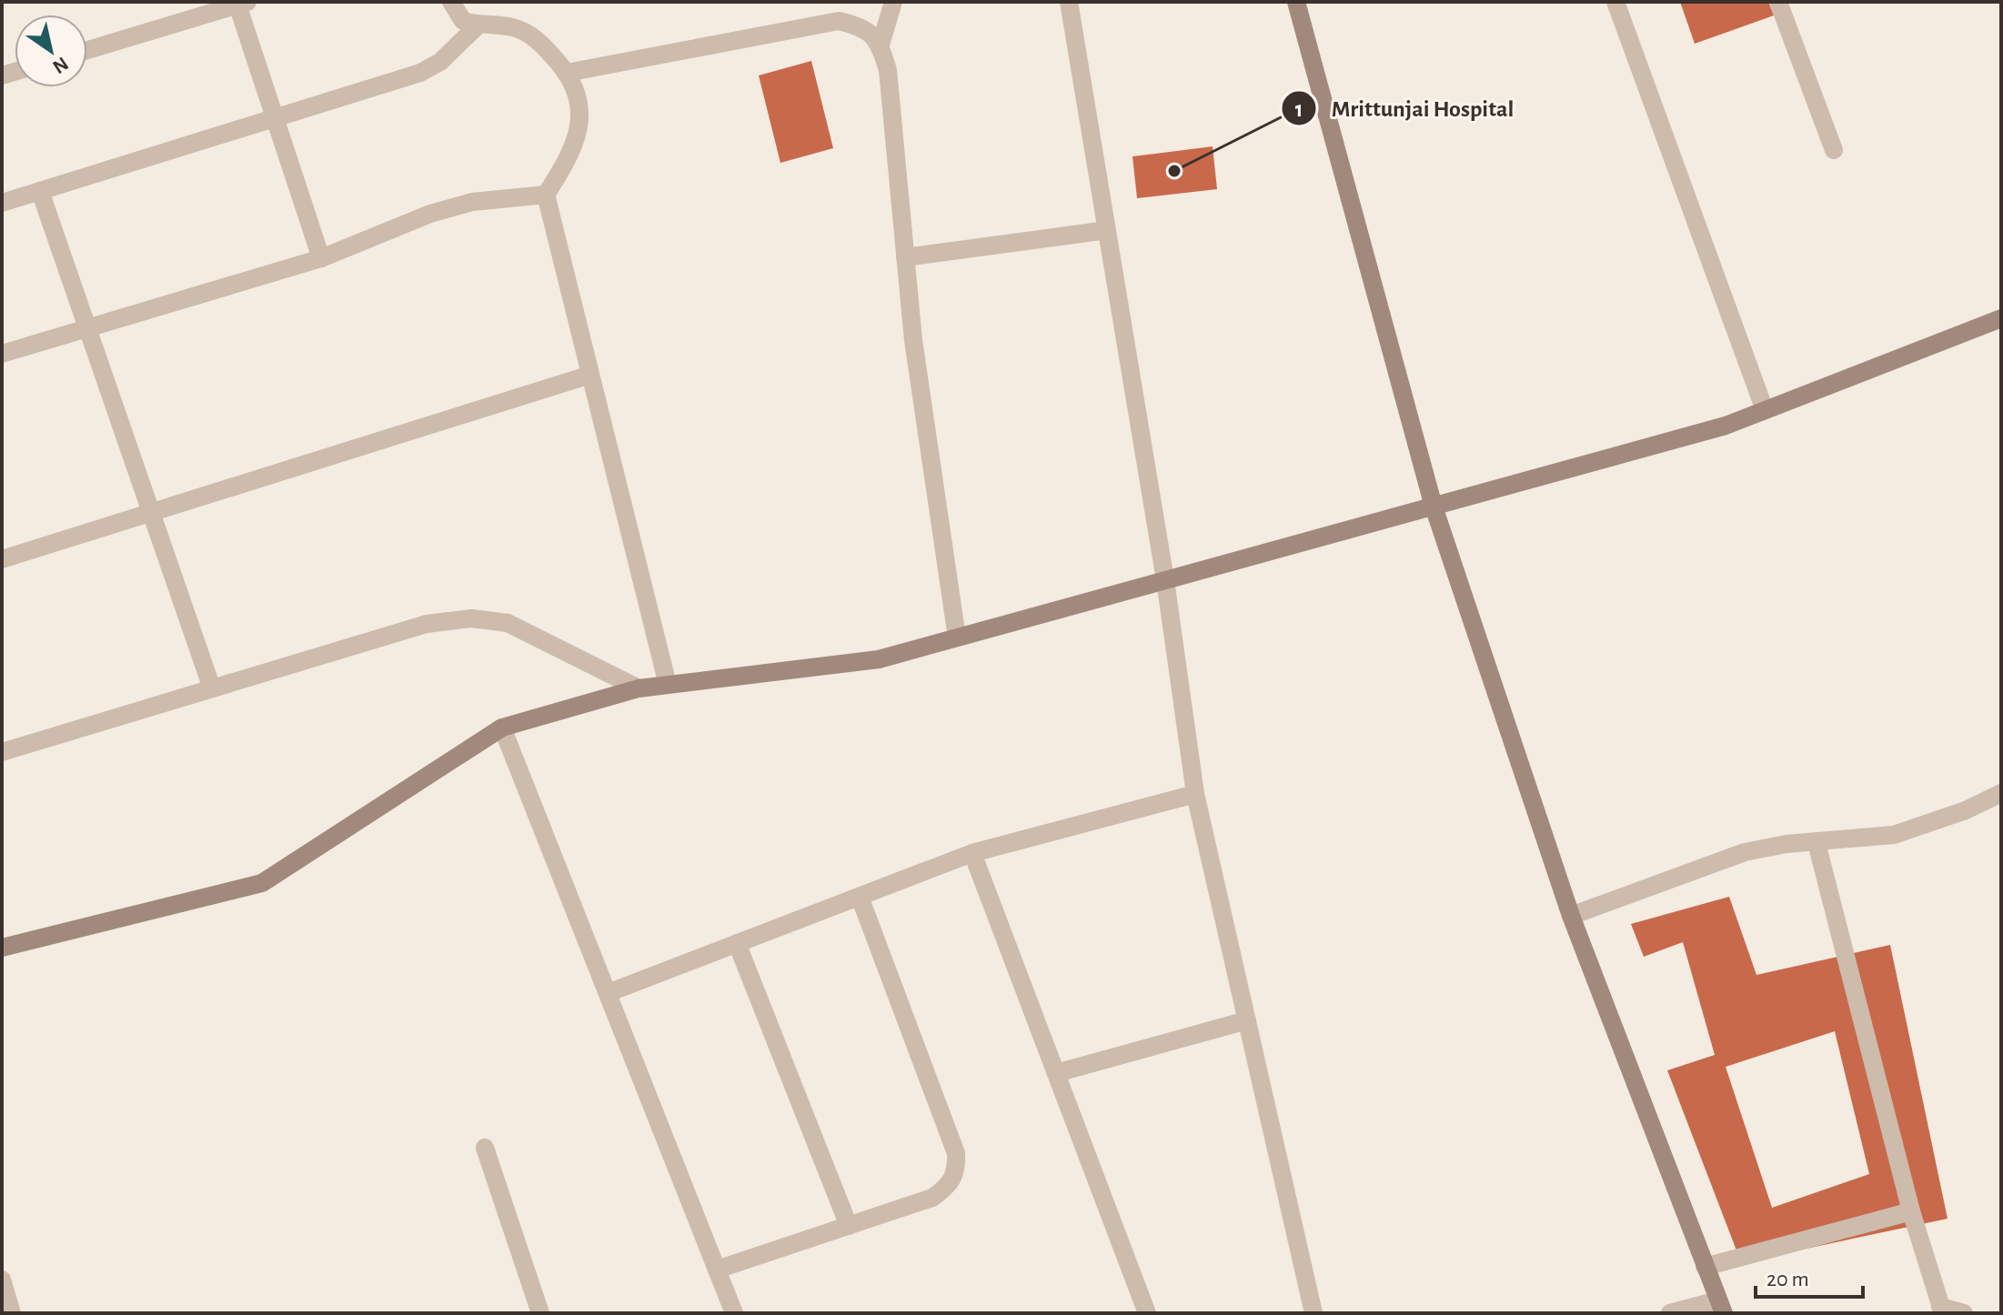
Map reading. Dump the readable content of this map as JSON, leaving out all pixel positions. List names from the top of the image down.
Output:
{
  "places": ["Mrittunjai Hospital"],
  "scale_bar": "20 m",
  "north": "bottom right"
}
